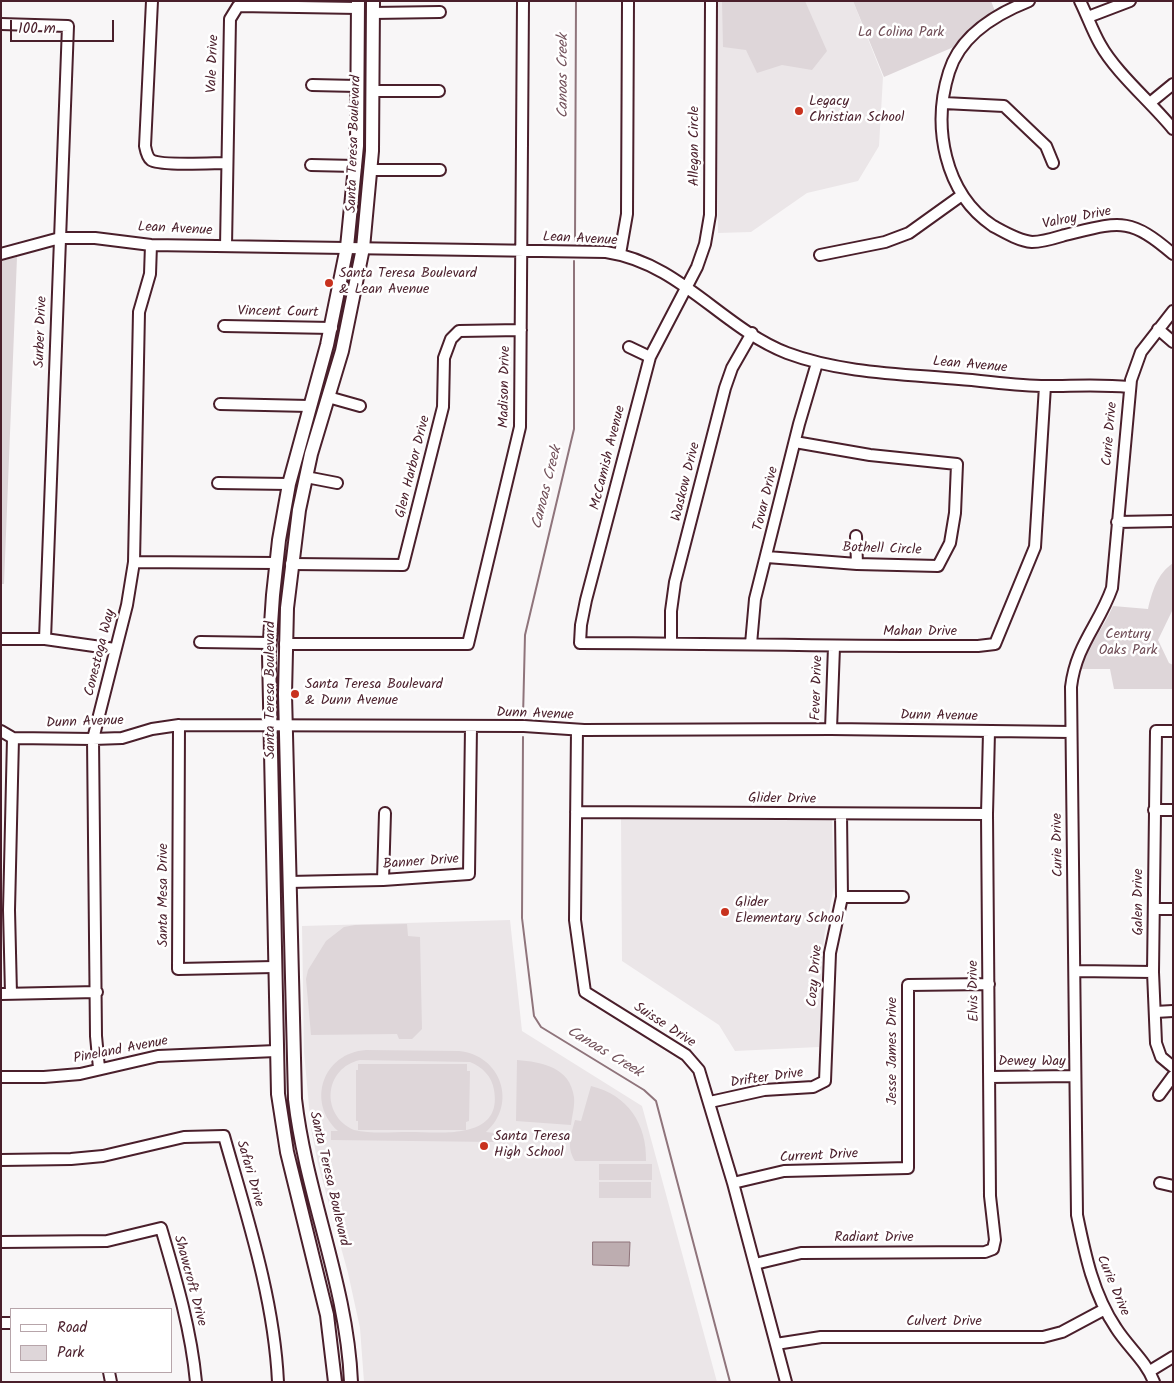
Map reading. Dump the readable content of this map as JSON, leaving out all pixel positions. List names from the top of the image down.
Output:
{
  "streets": {
    "main road": ["Santa Teresa Boulevard"],
    "street": [
      "Vale Drive",
      "Allegan Circle",
      "Valroy Drive",
      "Lean Avenue",
      "Vincent Court",
      "Surber Drive",
      "Madison Drive",
      "Curie Drive",
      "McCamish Avenue",
      "Glen Harbor Drive",
      "Waskow Drive",
      "Tovar Drive",
      "Bothell Circle",
      "Mahan Drive",
      "Conestoga Way",
      "Fever Drive",
      "Dunn Avenue",
      "Glider Drive",
      "Banner Drive",
      "Santa Mesa Drive",
      "Galen Drive",
      "Cozy Drive",
      "Elvis Drive",
      "Suisse Drive",
      "Pineland Avenue",
      "Jesse James Drive",
      "Dewey Way",
      "Drifter Drive",
      "Current Drive",
      "Safari Drive",
      "Radiant Drive",
      "Shawcroft Drive",
      "Culvert Drive"
    ]
  },
  "crossings": [
    ["Vale Drive", "Santa Teresa Boulevard"],
    ["Vale Drive", "Lean Avenue"],
    ["Santa Teresa Boulevard", "Lean Avenue"],
    ["Santa Teresa Boulevard", "Vincent Court"],
    ["Santa Teresa Boulevard", "Madison Drive"],
    ["Santa Teresa Boulevard", "Glen Harbor Drive"],
    ["Santa Teresa Boulevard", "Dunn Avenue"],
    ["Santa Teresa Boulevard", "Banner Drive"],
    ["Santa Teresa Boulevard", "Santa Mesa Drive"],
    ["Santa Teresa Boulevard", "Pineland Avenue"],
    ["Allegan Circle", "Lean Avenue"],
    ["Allegan Circle", "McCamish Avenue"],
    ["Lean Avenue", "Surber Drive"],
    ["Lean Avenue", "Madison Drive"],
    ["Lean Avenue", "Curie Drive"],
    ["Lean Avenue", "McCamish Avenue"],
    ["Lean Avenue", "Waskow Drive"],
    ["Lean Avenue", "Tovar Drive"],
    ["Lean Avenue", "Mahan Drive"],
    ["Lean Avenue", "Conestoga Way"],
    ["Madison Drive", "Glen Harbor Drive"],
    ["Curie Drive", "Dunn Avenue"],
    ["Curie Drive", "Dewey Way"],
    ["Curie Drive", "Culvert Drive"],
    ["McCamish Avenue", "Mahan Drive"],
    ["Waskow Drive", "Mahan Drive"],
    ["Tovar Drive", "Bothell Circle"],
    ["Tovar Drive", "Mahan Drive"],
    ["Mahan Drive", "Fever Drive"],
    ["Conestoga Way", "Dunn Avenue"],
    ["Conestoga Way", "Pineland Avenue"],
    ["Fever Drive", "Dunn Avenue"],
    ["Dunn Avenue", "Banner Drive"],
    ["Dunn Avenue", "Santa Mesa Drive"],
    ["Dunn Avenue", "Elvis Drive"],
    ["Dunn Avenue", "Suisse Drive"],
    ["Glider Drive", "Cozy Drive"],
    ["Glider Drive", "Elvis Drive"],
    ["Glider Drive", "Suisse Drive"],
    ["Cozy Drive", "Drifter Drive"],
    ["Elvis Drive", "Jesse James Drive"],
    ["Elvis Drive", "Dewey Way"],
    ["Elvis Drive", "Radiant Drive"],
    ["Suisse Drive", "Drifter Drive"],
    ["Suisse Drive", "Current Drive"],
    ["Suisse Drive", "Radiant Drive"],
    ["Suisse Drive", "Culvert Drive"],
    ["Jesse James Drive", "Current Drive"]
  ],
  "water": ["Canoas Creek"],
  "parks": ["La Colina Park", "Century Oaks Park"],
  "places": [
    "Legacy Christian School",
    "Santa Teresa Boulevard & Lean Avenue",
    "Santa Teresa Boulevard & Dunn Avenue",
    "Glider Elementary School",
    "Santa Teresa High School"
  ],
  "legend": ["Road", "Park"],
  "scale_bar": "100 m"
}
